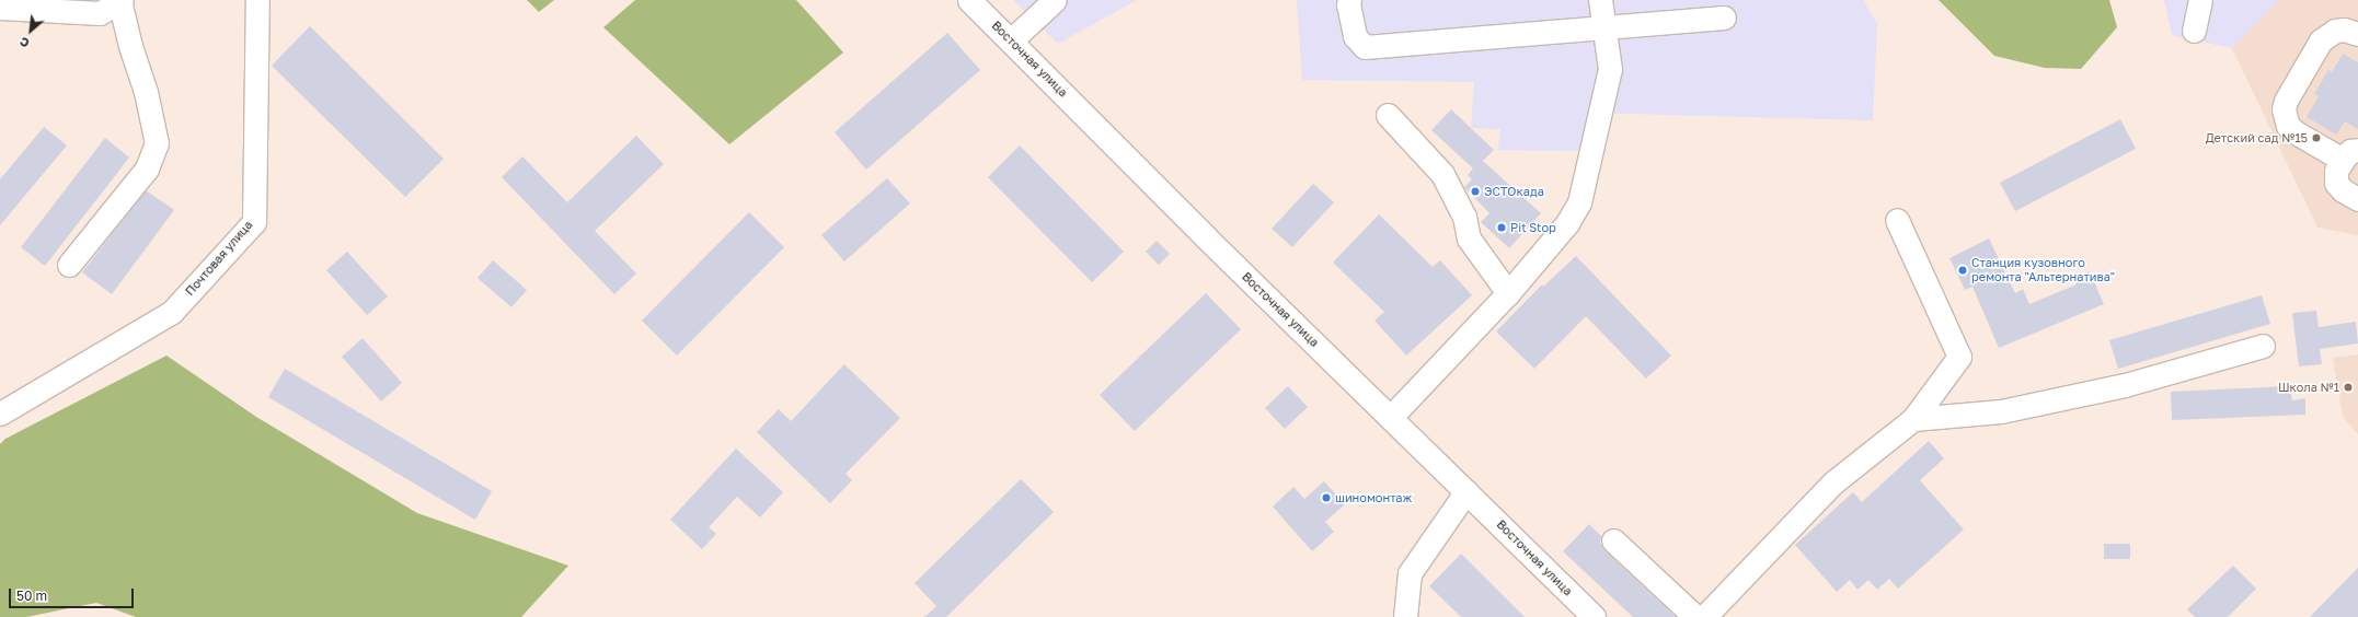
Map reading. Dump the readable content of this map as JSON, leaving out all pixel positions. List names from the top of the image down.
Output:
{
  "streets": {
    "street": ["Восточная улица", "Почтовая улица"]
  },
  "places": [
    "Детский сад №15",
    "ЭСТОкада",
    "Pit Stop",
    "Станция кузовного ремонта \"Альтернатива\"",
    "Школа №1",
    "шиномонтаж"
  ],
  "scale_bar": "50 m",
  "north": "bottom left"
}
